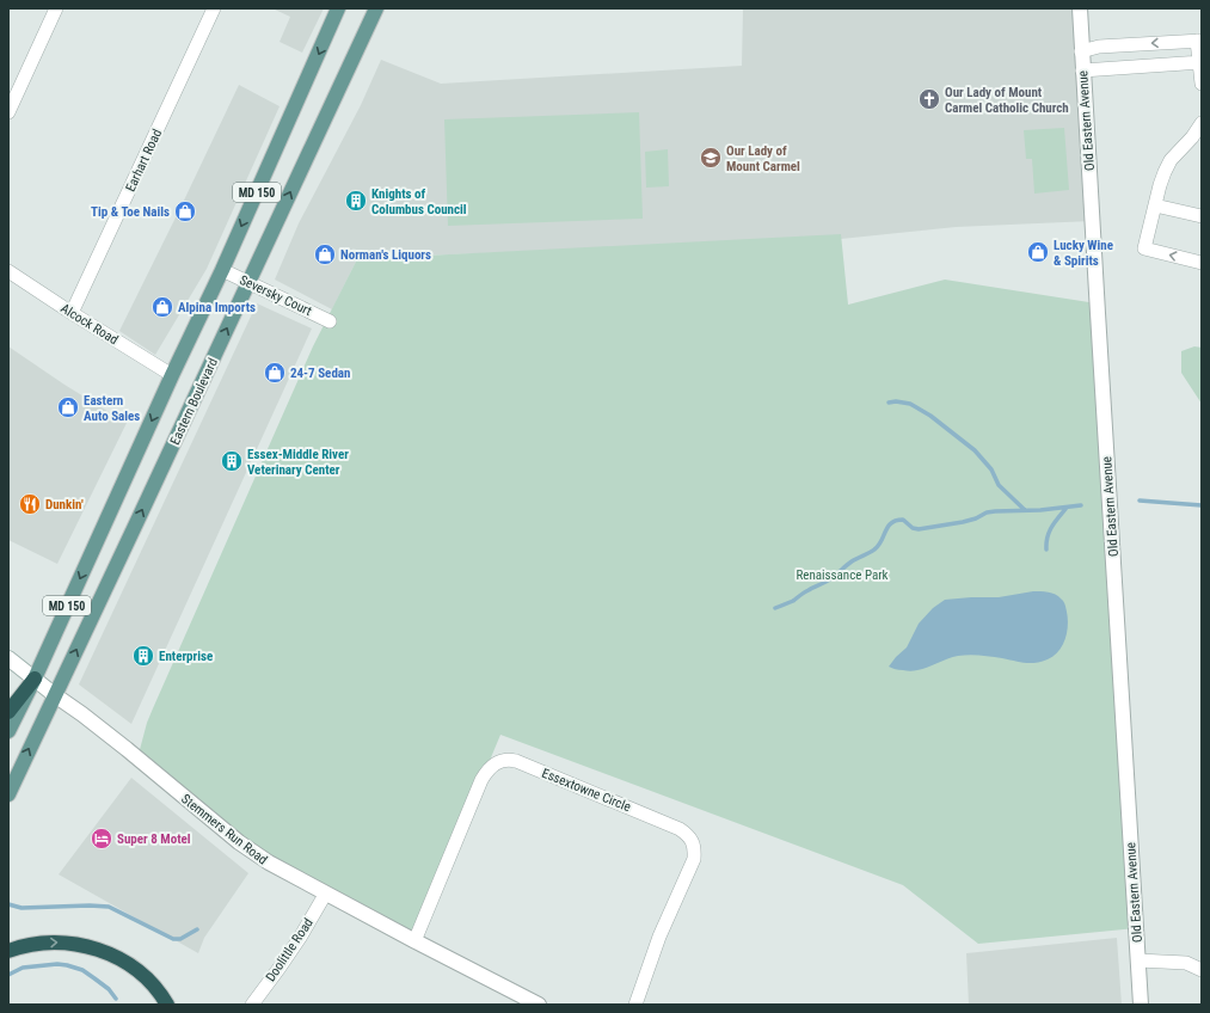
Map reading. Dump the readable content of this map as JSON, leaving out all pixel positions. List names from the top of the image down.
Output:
{
  "streets": {
    "main road": ["MD 150", "Eastern Boulevard"],
    "street": [
      "Old Eastern Avenue",
      "Earhart Road",
      "Seversky Court",
      "Alcock Road",
      "Essextowne Circle",
      "Stemmers Run Road",
      "Doolittle Road"
    ]
  },
  "crossings": [
    ["Earhart Road", "Alcock Road"],
    ["MD 150", "Seversky Court"],
    ["MD 150", "Alcock Road"],
    ["MD 150", "Stemmers Run Road"],
    ["Seversky Court", "Eastern Boulevard"],
    ["Eastern Boulevard", "Stemmers Run Road"],
    ["Essextowne Circle", "Stemmers Run Road"],
    ["Stemmers Run Road", "Doolittle Road"]
  ],
  "parks": ["Renaissance Park"],
  "places": {
    "church": ["Our Lady of Mount Carmel Catholic Church"],
    "school or university": ["Our Lady of Mount Carmel"],
    "building": ["Knights of Columbus Council", "Essex-Middle River Veterinary Center", "Enterprise"],
    "shop": [
      "Tip & Toe Nails",
      "Lucky Wine & Spirits",
      "Norman's Liquors",
      "Alpina Imports",
      "24-7 Sedan",
      "Eastern Auto Sales"
    ],
    "restaurant": ["Dunkin'"],
    "hotel": ["Super 8 Motel"]
  }
}
